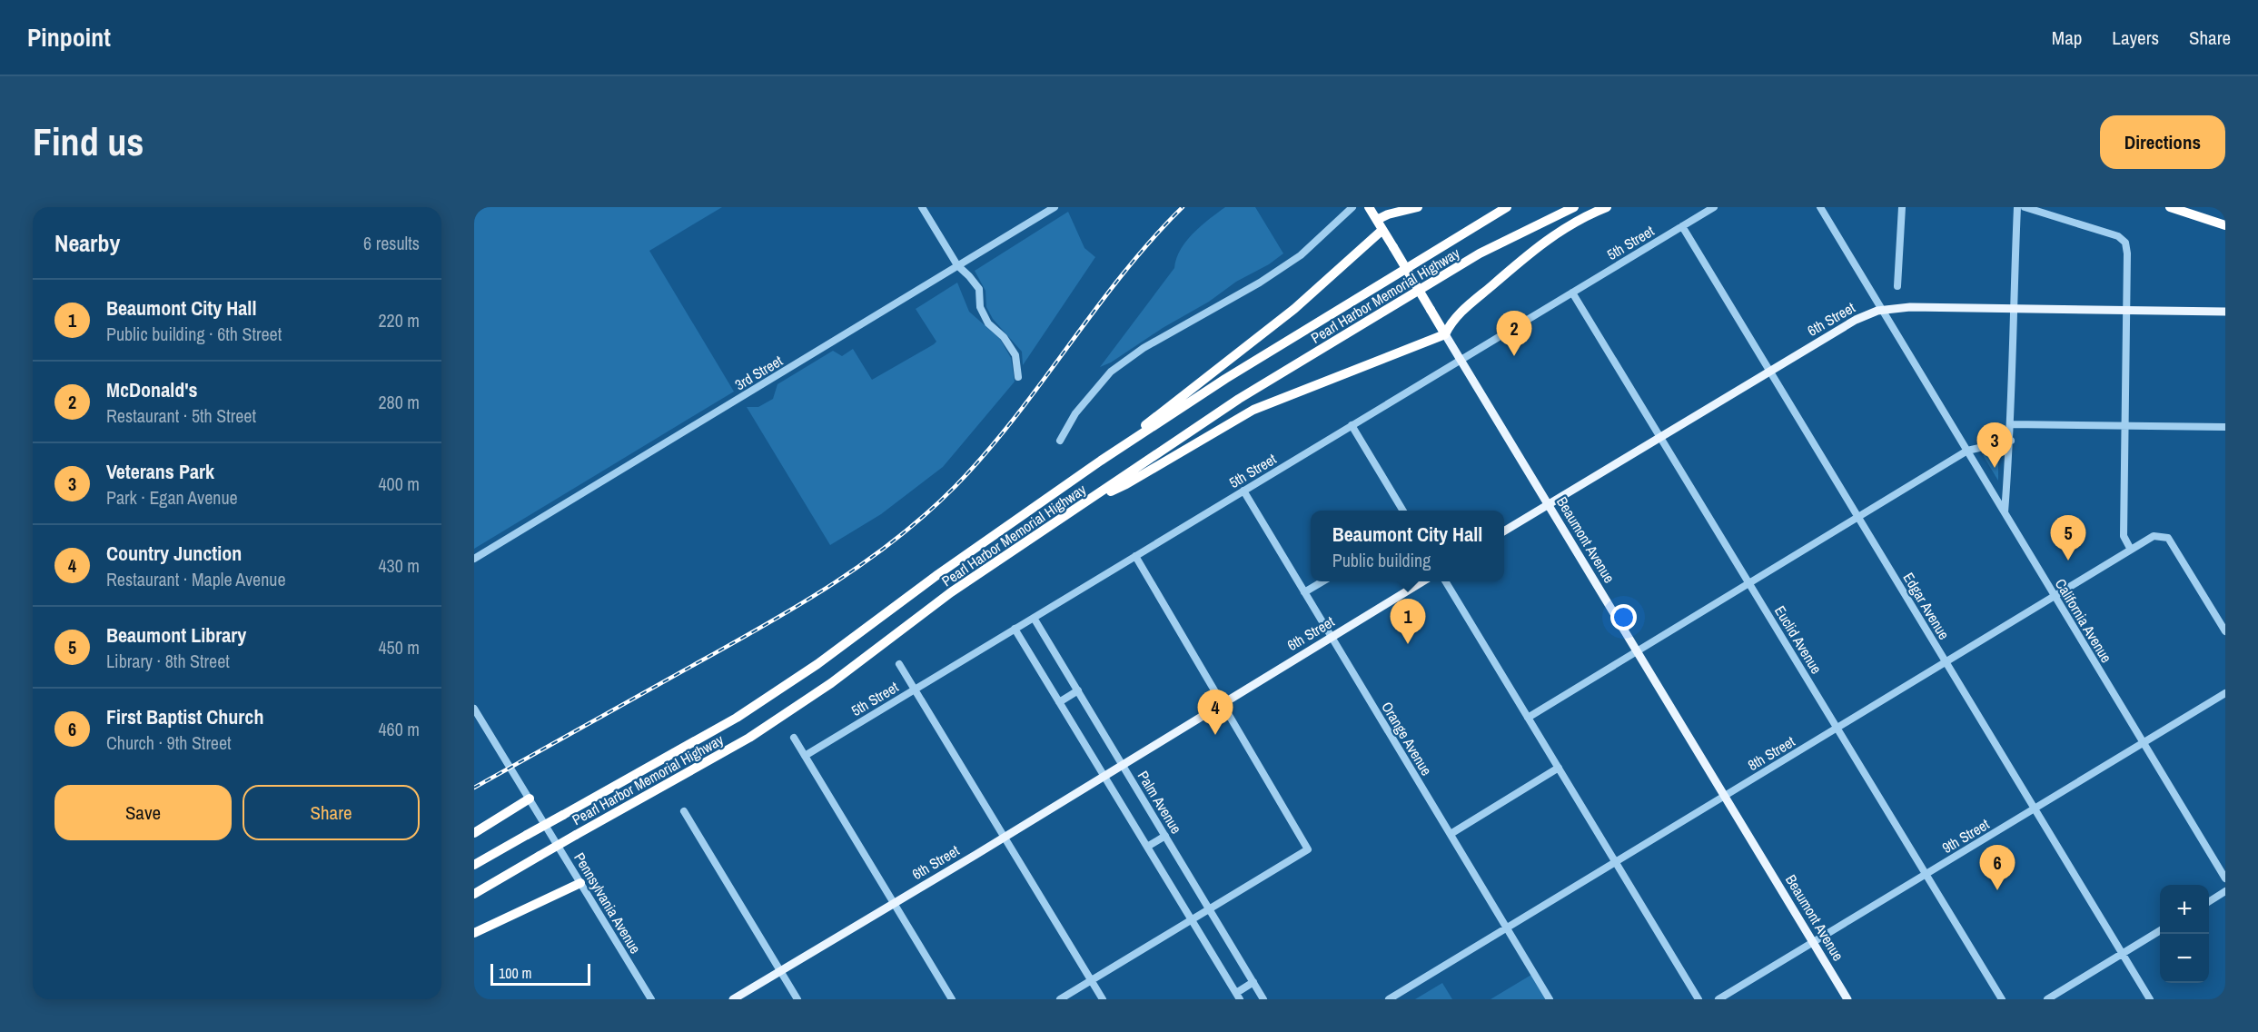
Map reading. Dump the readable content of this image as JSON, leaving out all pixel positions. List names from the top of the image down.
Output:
{
  "streets": {
    "highway": ["Pearl Harbor Memorial Highway", "Beaumont Avenue"],
    "main road": ["6th Street"],
    "street": [
      "5th Street",
      "3rd Street",
      "Edgar Avenue",
      "California Avenue",
      "Euclid Avenue",
      "Orange Avenue",
      "8th Street",
      "Palm Avenue",
      "9th Street",
      "Pennsylvania Avenue"
    ]
  },
  "crossings": [
    ["5th Street", "Beaumont Avenue"],
    ["5th Street", "Edgar Avenue"],
    ["5th Street", "Euclid Avenue"],
    ["5th Street", "Orange Avenue"],
    ["5th Street", "Palm Avenue"],
    ["6th Street", "Beaumont Avenue"],
    ["6th Street", "Edgar Avenue"],
    ["6th Street", "California Avenue"],
    ["6th Street", "Euclid Avenue"],
    ["6th Street", "Orange Avenue"],
    ["6th Street", "Palm Avenue"],
    ["Beaumont Avenue", "8th Street"],
    ["Beaumont Avenue", "9th Street"],
    ["Edgar Avenue", "8th Street"],
    ["Edgar Avenue", "9th Street"],
    ["California Avenue", "8th Street"],
    ["California Avenue", "9th Street"],
    ["Euclid Avenue", "8th Street"],
    ["Euclid Avenue", "9th Street"],
    ["Orange Avenue", "8th Street"]
  ],
  "scale_bar": "100 m",
  "page": {
    "header": "Pinpoint",
    "nav": ["Map", "Layers", "Share"],
    "buttons": [
      "Directions",
      ["Save", "Share"]
    ],
    "title": "Find us",
    "heading": ["Nearby", "6 results"],
    "list": [
      {
        "mark": "1",
        "name": "Beaumont City Hall",
        "note": "Public building · 6th Street",
        "value": "220 m"
      },
      {
        "mark": "2",
        "name": "McDonald's",
        "note": "Restaurant · 5th Street",
        "value": "280 m"
      },
      {
        "mark": "3",
        "name": "Veterans Park",
        "note": "Park · Egan Avenue",
        "value": "400 m"
      },
      {
        "mark": "4",
        "name": "Country Junction",
        "note": "Restaurant · Maple Avenue",
        "value": "430 m"
      },
      {
        "mark": "5",
        "name": "Beaumont Library",
        "note": "Library · 8th Street",
        "value": "450 m"
      },
      {
        "mark": "6",
        "name": "First Baptist Church",
        "note": "Church · 9th Street",
        "value": "460 m"
      }
    ],
    "pins": [
      "2",
      "3",
      "5",
      "1",
      "4",
      "6"
    ],
    "popup": ["Beaumont City Hall", "Public building"],
    "map_buttons": ["+", "−"],
    "scale": "100 m"
  }
}
